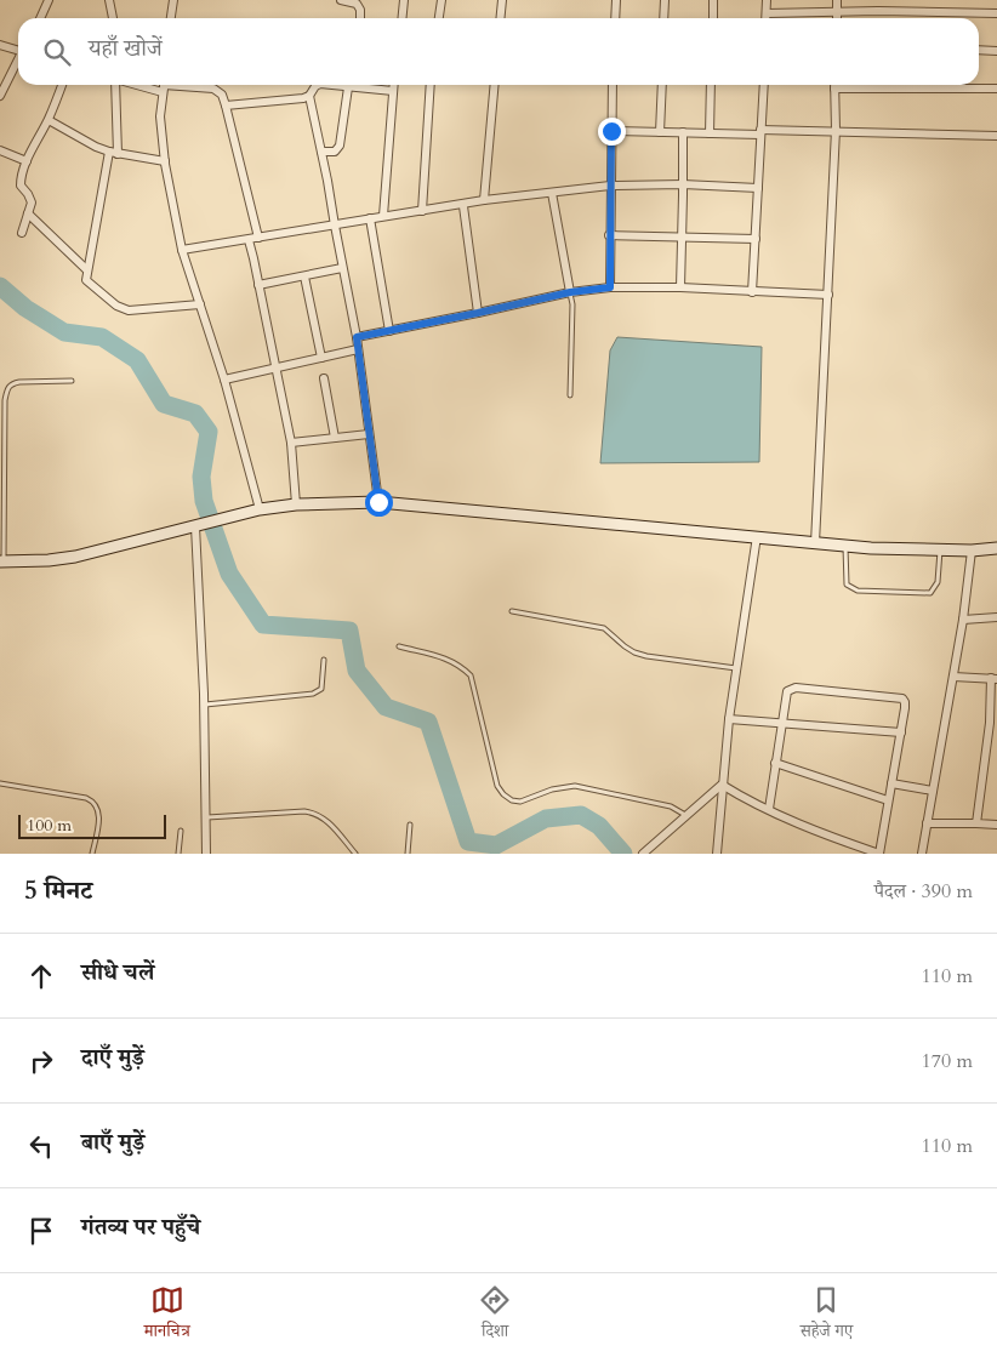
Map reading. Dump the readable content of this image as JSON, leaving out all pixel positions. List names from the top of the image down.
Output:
{
  "scale_bar": "100 m",
  "page": {
    "search": "यहाँ खोजें",
    "scale": "100 m",
    "heading": ["5 मिनट", "पैदल · 390 m"],
    "list": [
      ["सीधे चलें", "110 m"],
      ["दाएँ मुड़ें", "170 m"],
      ["बाएँ मुड़ें", "110 m"],
      "गंतव्य पर पहुँचे"
    ],
    "nav": ["मानचित्र", "दिशा", "सहेजे गए"]
  }
}
